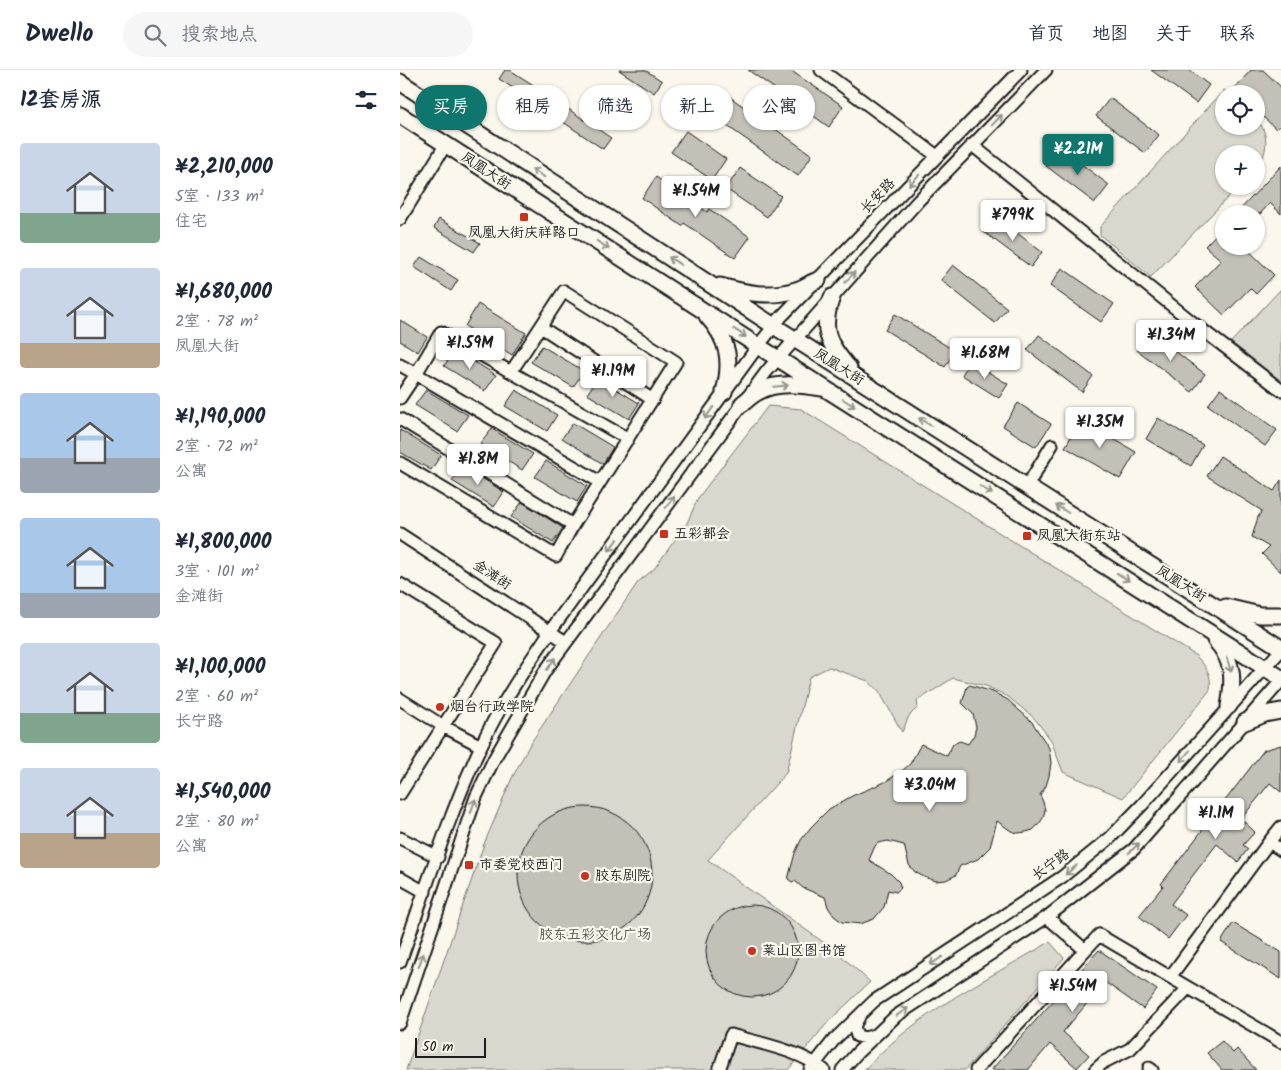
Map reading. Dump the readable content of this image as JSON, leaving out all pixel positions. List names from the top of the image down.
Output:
{
  "streets": {
    "main road": ["凤凰大街"],
    "street": ["长安路", "金滩街", "长宁路"]
  },
  "crossings": [
    ["凤凰大街", "长安路"],
    ["凤凰大街", "长宁路"],
    ["长安路", "金滩街"]
  ],
  "parks": ["胶东五彩文化广场"],
  "places": {
    "transit": [
      "凤凰大街庆祥路口",
      "五彩都会",
      "凤凰大街东站",
      "市委党校西门"
    ],
    "other": ["烟台行政学院", "胶东剧院", "莱山区图书馆"]
  },
  "scale_bar": "50 m",
  "page": {
    "header": "Dwello",
    "search": "搜索地点",
    "nav": [
      "首页",
      "地图",
      "关于",
      "联系"
    ],
    "heading": "12套房源",
    "map_buttons": ["+", "−"],
    "chip": [
      "买房",
      "租房",
      "筛选",
      "新上",
      "公寓"
    ],
    "list": [
      {
        "name": "¥2,210,000",
        "note": "5室 · 133 m² · 住宅"
      },
      {
        "name": "¥1,680,000",
        "note": "2室 · 78 m² · 凤凰大街"
      },
      {
        "name": "¥1,190,000",
        "note": "2室 · 72 m² · 公寓"
      },
      {
        "name": "¥1,800,000",
        "note": "3室 · 101 m² · 金滩街"
      },
      {
        "name": "¥1,100,000",
        "note": "2室 · 60 m² · 长宁路"
      },
      {
        "name": "¥1,540,000",
        "note": "2室 · 80 m² · 公寓"
      }
    ],
    "price": [
      "¥2.21M",
      "¥1.54M",
      "¥799K",
      "¥1.34M",
      "¥1.59M",
      "¥1.68M",
      "¥1.19M",
      "¥1.35M",
      "¥1.8M",
      "¥3.04M",
      "¥1.1M",
      "¥1.54M"
    ],
    "scale": "50 m"
  }
}
